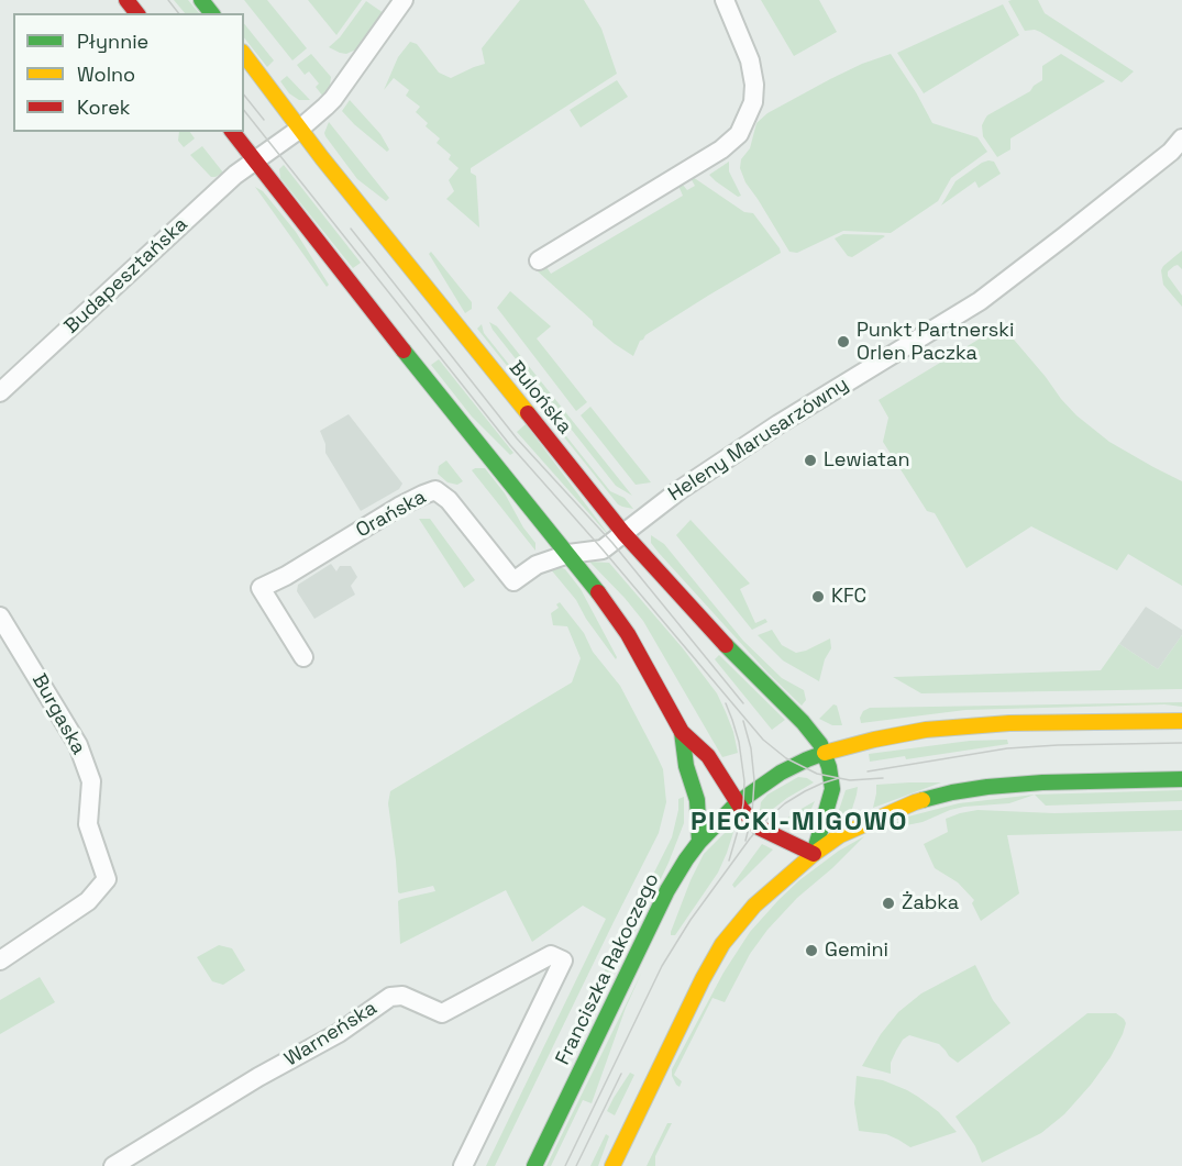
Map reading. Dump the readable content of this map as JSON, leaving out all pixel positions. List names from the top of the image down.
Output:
{
  "streets": {
    "main road": ["Bulońska", "Franciszka Rakoczego"],
    "street": [
      "Budapesztańska",
      "Heleny Marusarzówny",
      "Orańska",
      "Burgaska",
      "Warneńska"
    ]
  },
  "crossings": [
    ["Budapesztańska", "Bulońska"],
    ["Bulońska", "Heleny Marusarzówny"],
    ["Bulońska", "Franciszka Rakoczego"],
    ["Heleny Marusarzówny", "Orańska"]
  ],
  "districts": ["PIECKI-MIGOWO"],
  "places": [
    "Punkt Partnerski Orlen Paczka",
    "Lewiatan",
    "KFC",
    "Żabka",
    "Gemini"
  ],
  "legend": ["Płynnie", "Wolno", "Korek"]
}
